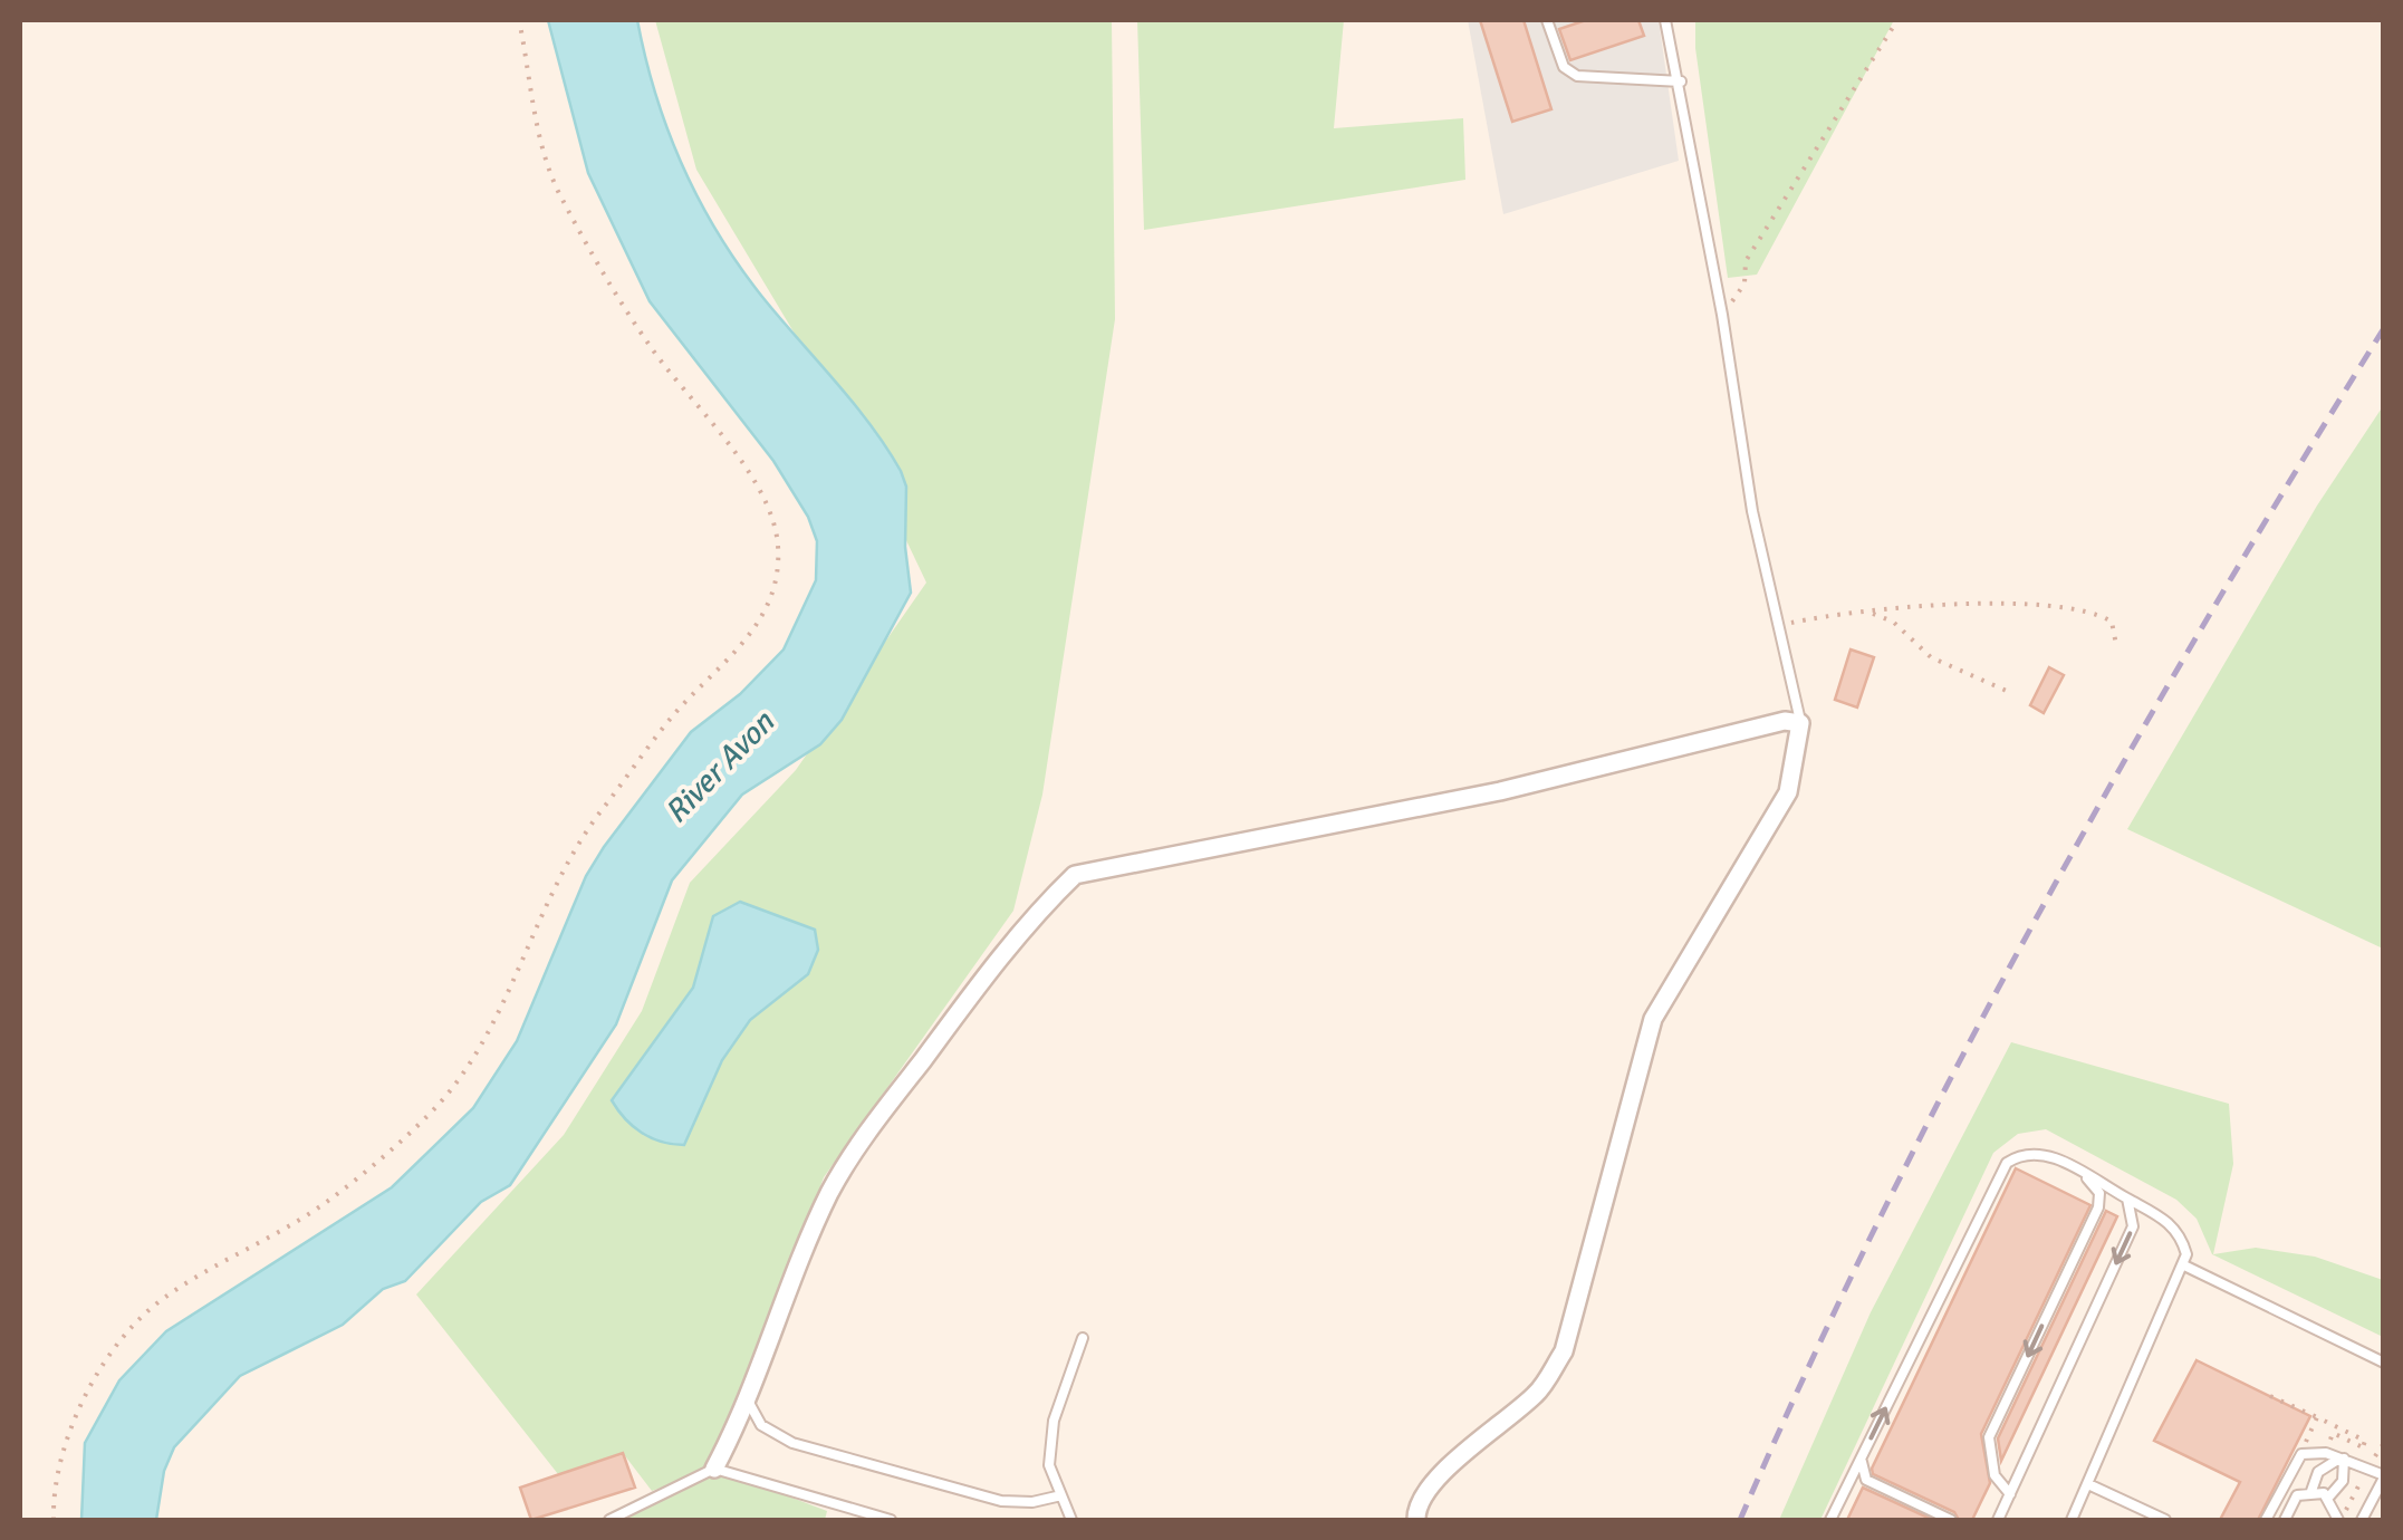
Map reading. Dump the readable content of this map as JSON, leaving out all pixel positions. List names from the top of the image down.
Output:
{
  "water": ["River Avon"]
}
